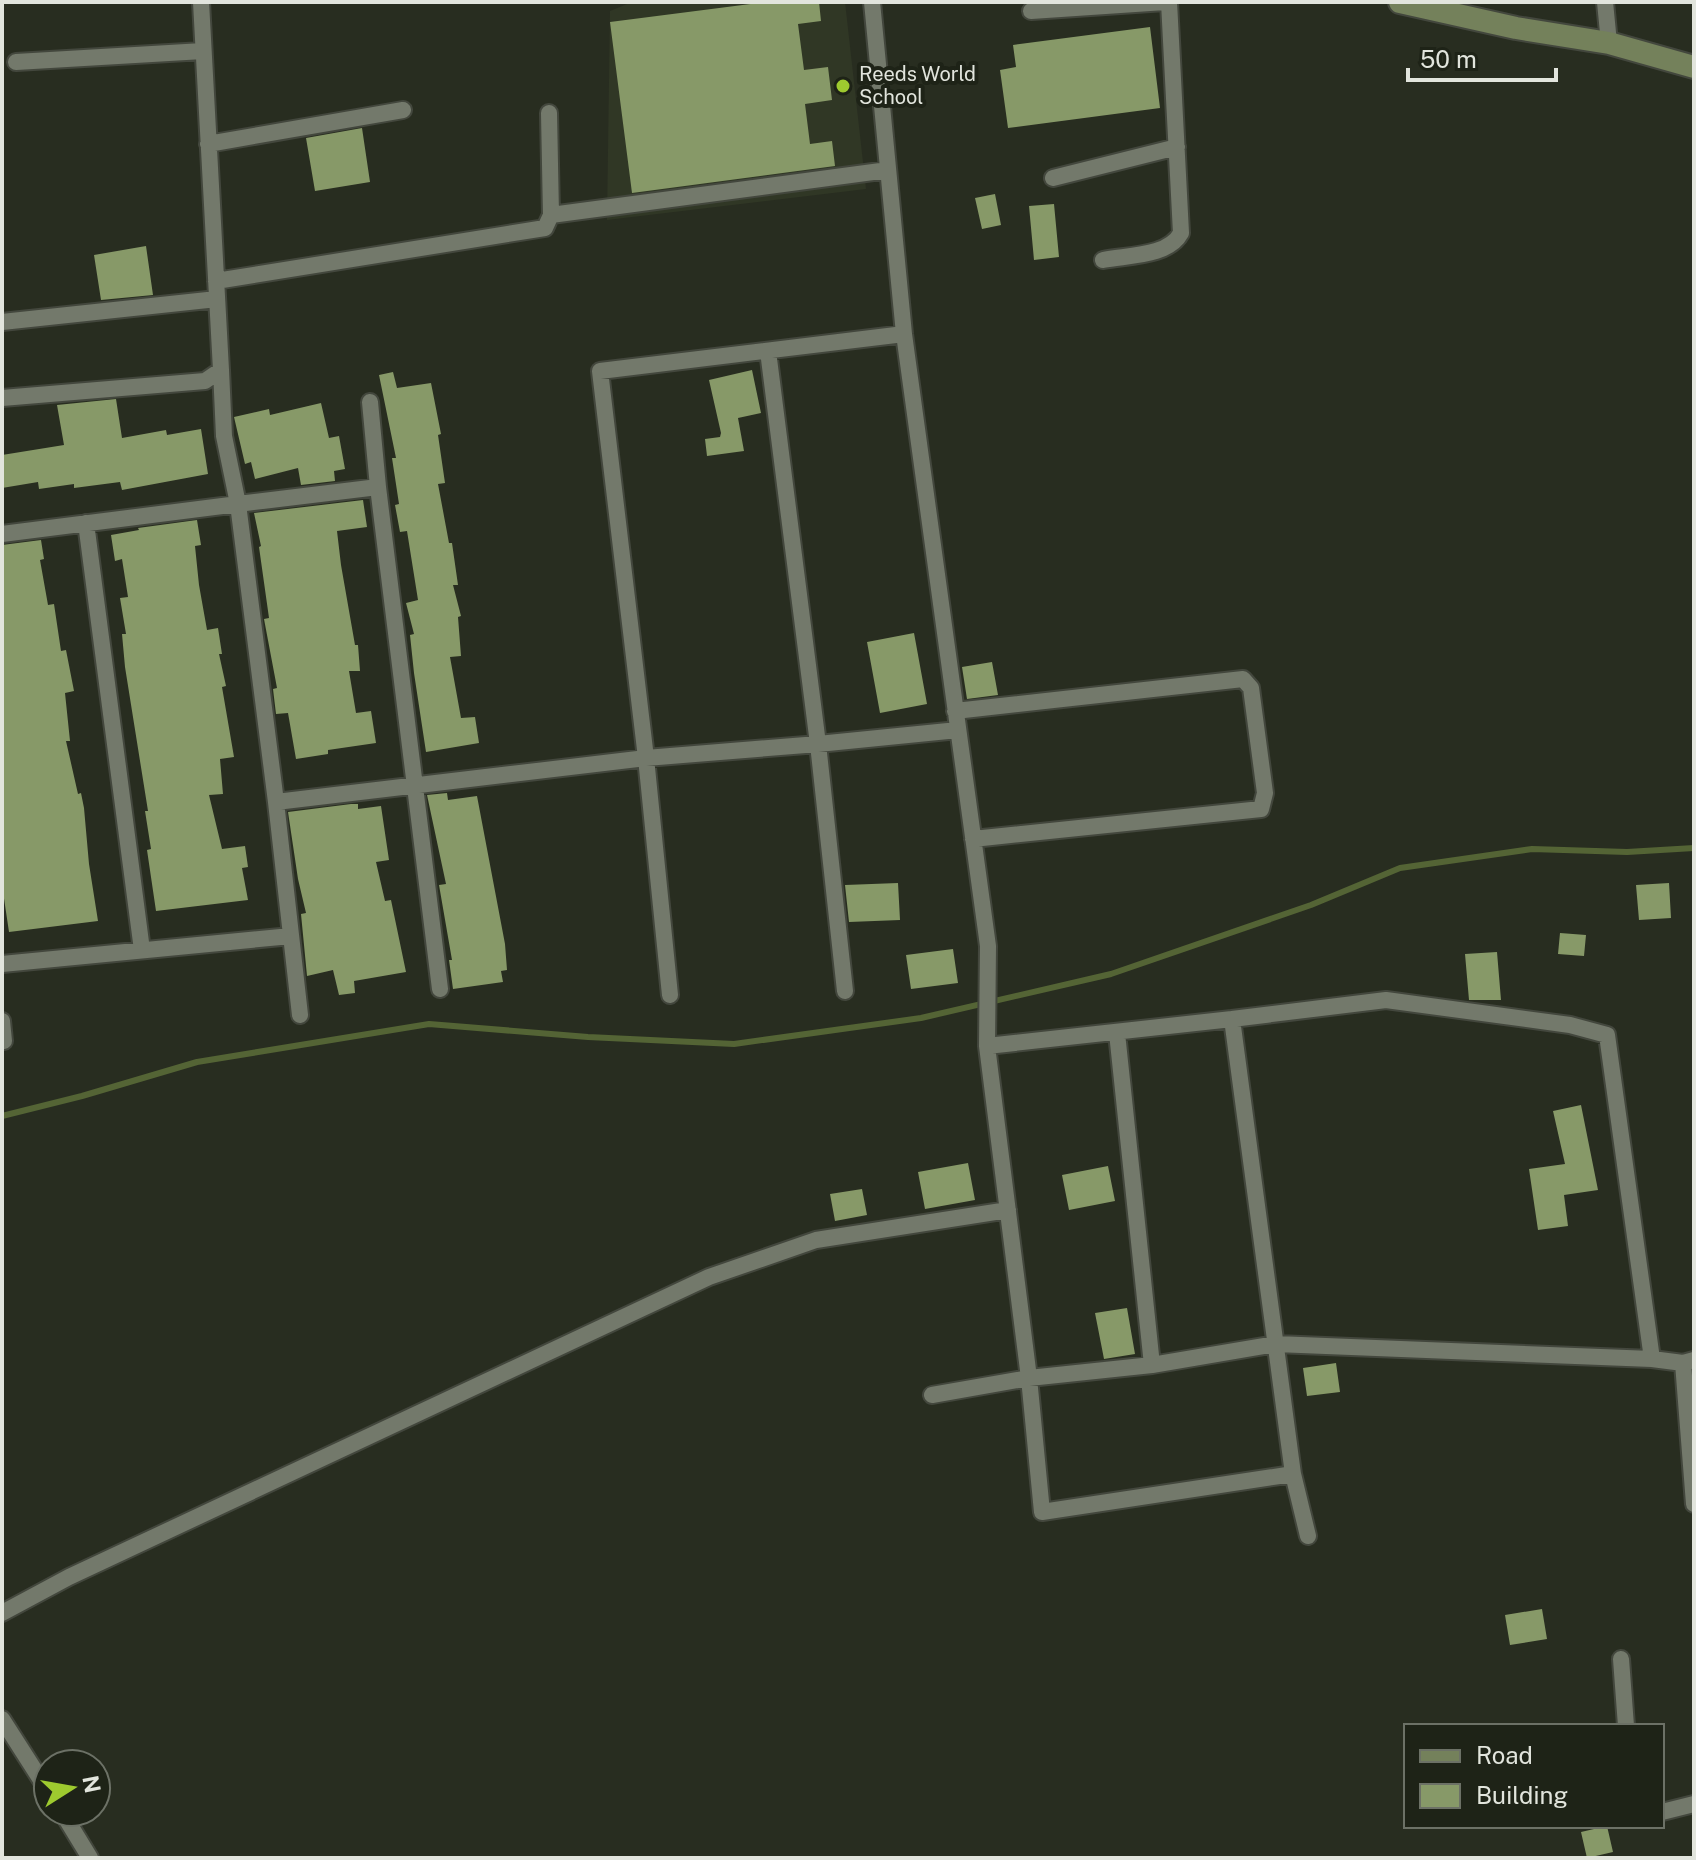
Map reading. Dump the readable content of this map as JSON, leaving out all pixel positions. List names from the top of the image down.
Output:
{
  "places": ["Reeds World School"],
  "legend": ["Road", "Building"],
  "scale_bar": "50 m",
  "north": "right"
}
